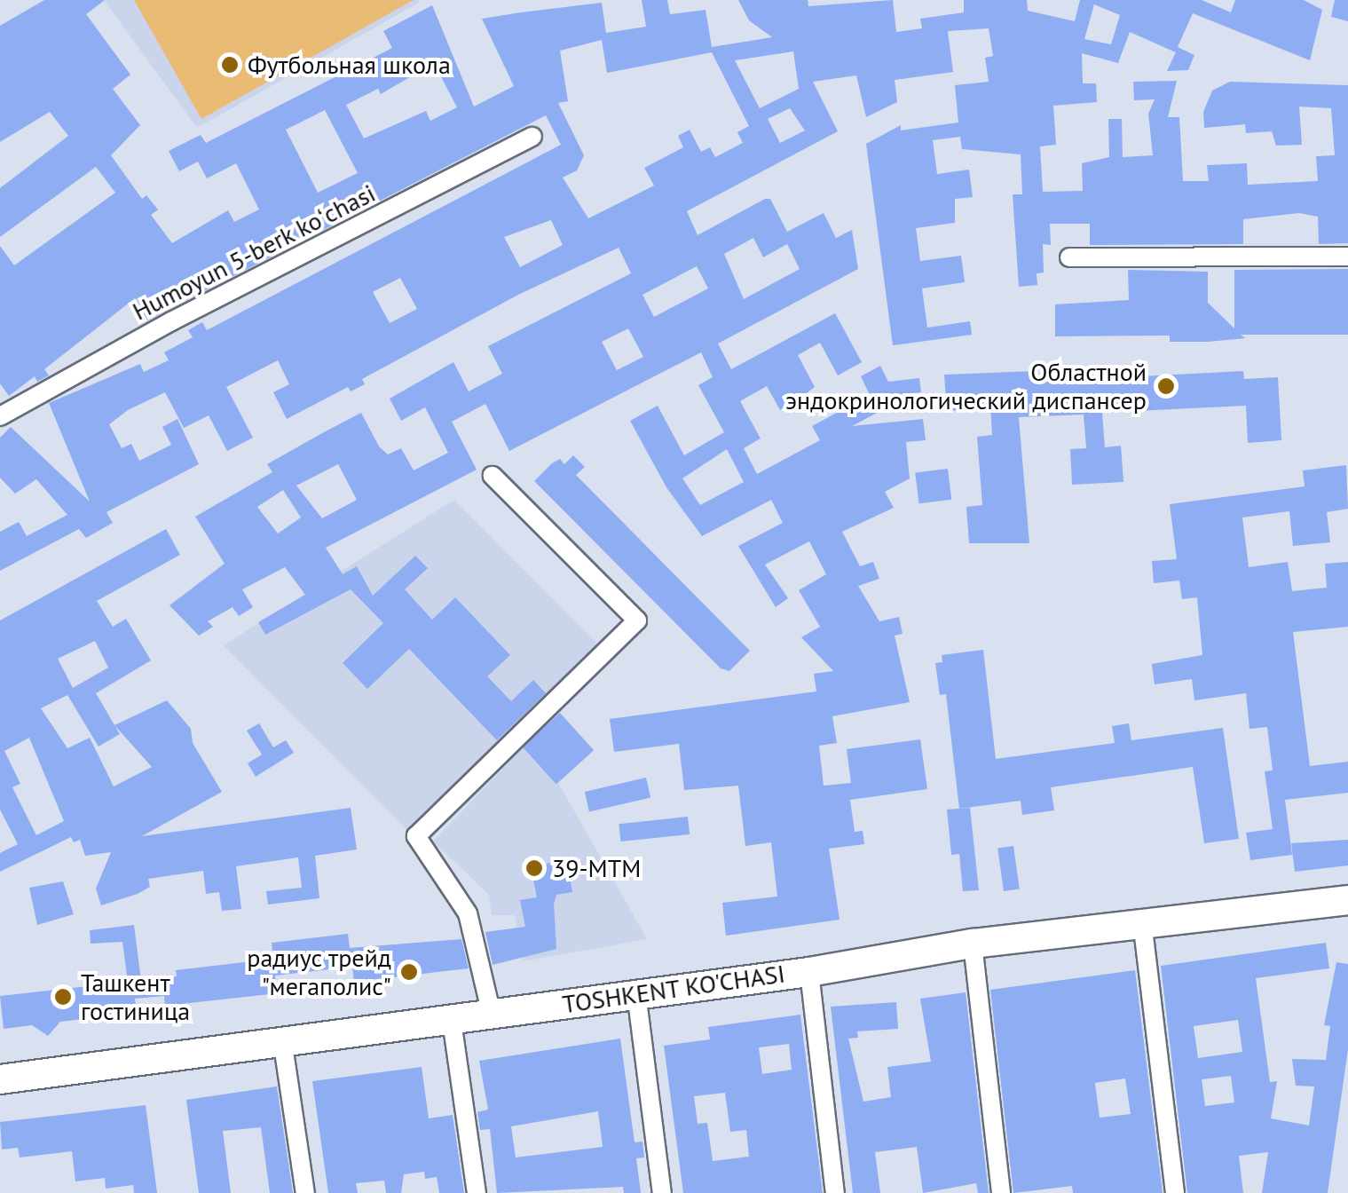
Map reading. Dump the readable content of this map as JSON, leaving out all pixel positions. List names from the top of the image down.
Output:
{
  "streets": {
    "main road": ["TOSHKENT KO'CHASI"],
    "street": ["Humoyun 5-berk koʻchasi"]
  },
  "places": [
    "Футбольная школа",
    "Областной эндокринологический диспансер",
    "39-MTM",
    "радиус трейд \"мегаполис\"",
    "Ташкент гостиница"
  ]
}
